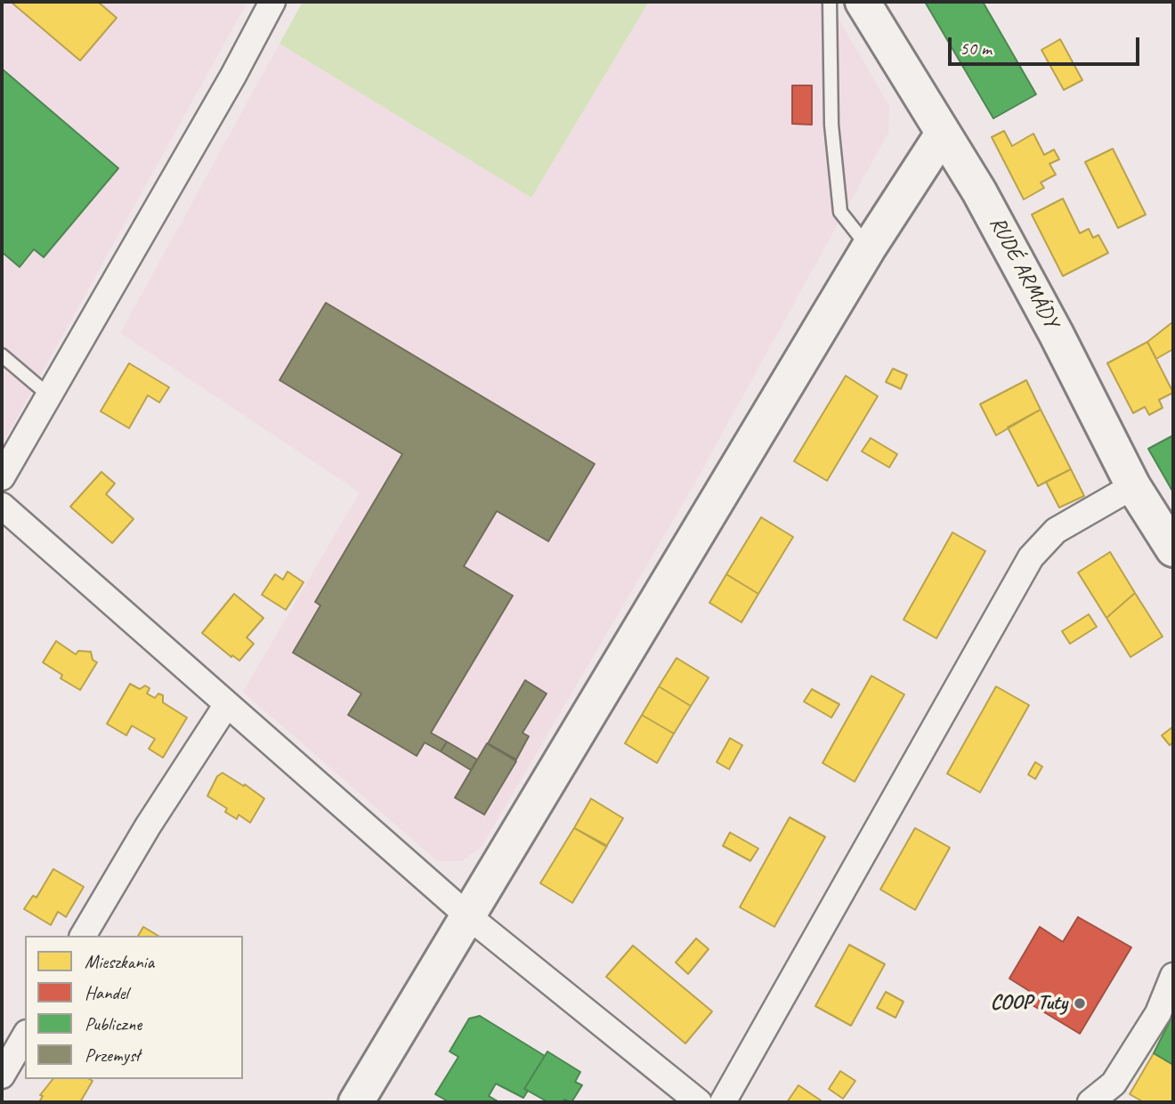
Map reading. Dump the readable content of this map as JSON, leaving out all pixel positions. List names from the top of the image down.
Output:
{
  "streets": {
    "main road": ["RUDÉ ARMÁDY"]
  },
  "places": ["COOP Tuty"],
  "legend": [
    "Mieszkania",
    "Handel",
    "Publiczne",
    "Przemysł"
  ],
  "scale_bar": "50 m"
}
